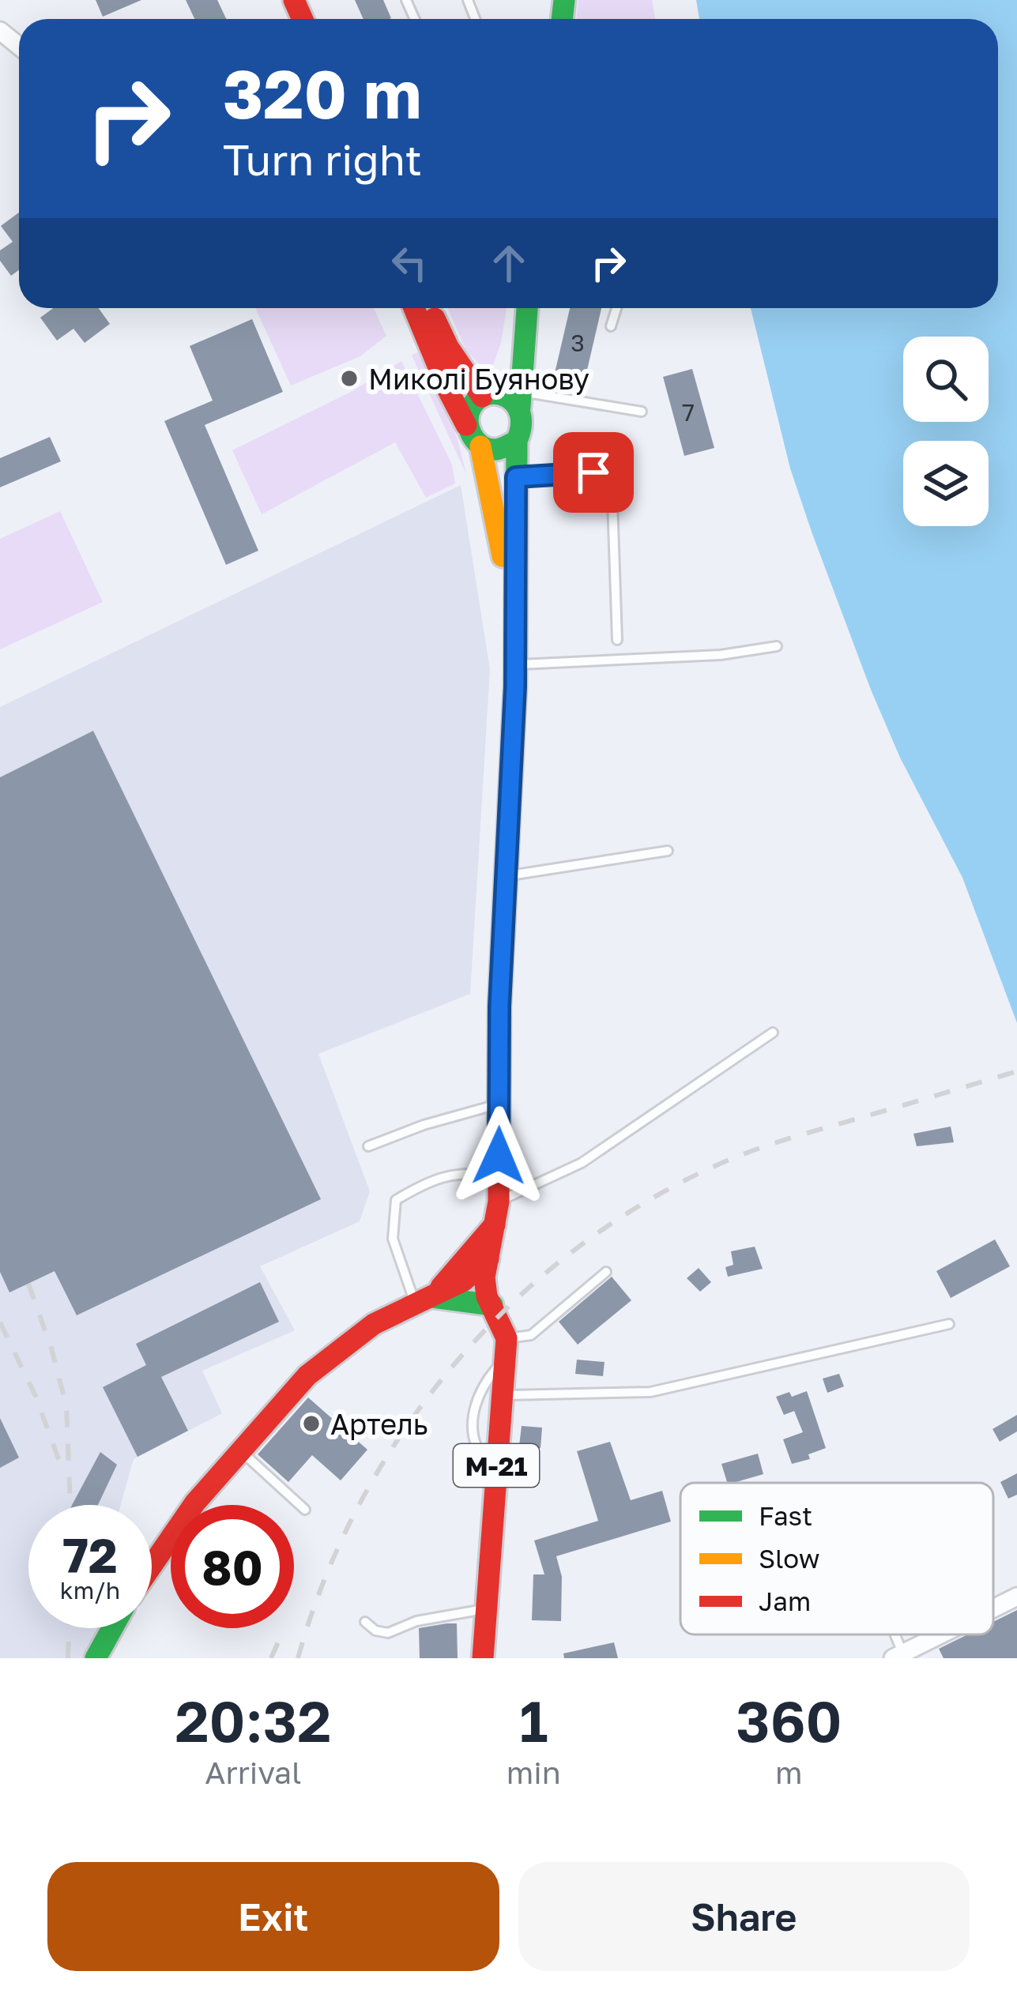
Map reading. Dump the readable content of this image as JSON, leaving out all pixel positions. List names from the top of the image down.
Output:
{
  "streets": {
    "main road": ["М-21"]
  },
  "places": ["Миколі Буянову", "Артель"],
  "house_numbers": ["3", "7"],
  "legend": ["Fast", "Slow", "Jam"],
  "page": {
    "turn": ["320 m", "Turn right"],
    "speed": "72 km/h",
    "limit": "80",
    "eta": [
      "20:32",
      "Arrival",
      "1",
      "min",
      "360",
      "m"
    ],
    "buttons": ["Exit", "Share"]
  }
}
